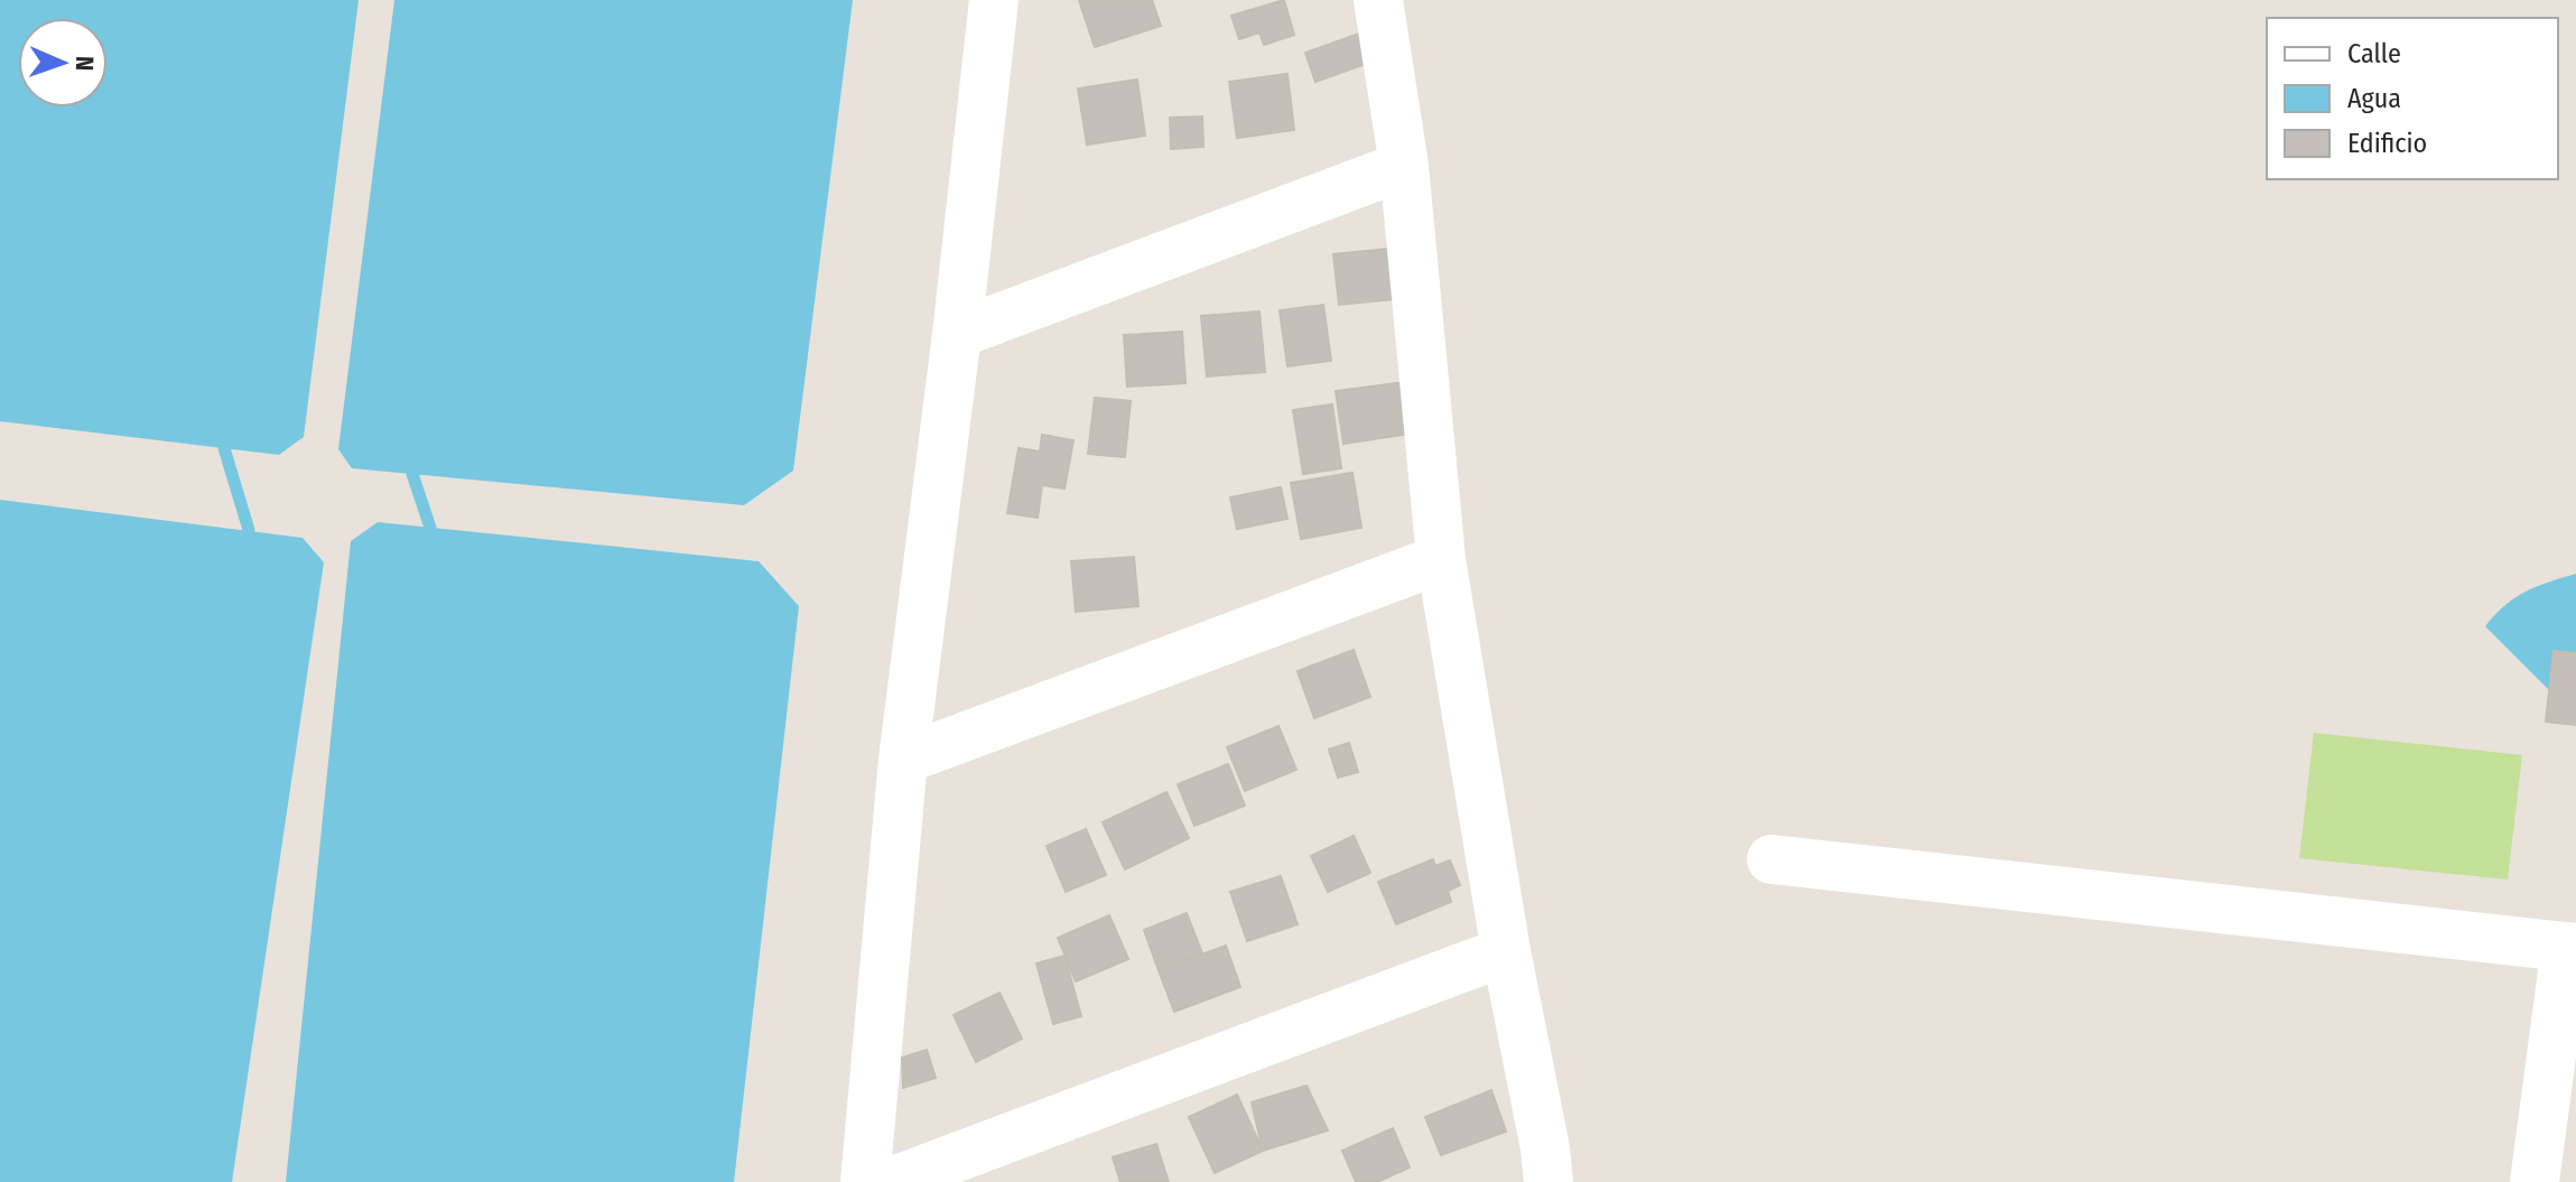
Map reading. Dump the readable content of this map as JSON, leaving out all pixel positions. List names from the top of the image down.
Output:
{
  "legend": ["Calle", "Agua", "Edificio"],
  "north": "right"
}
